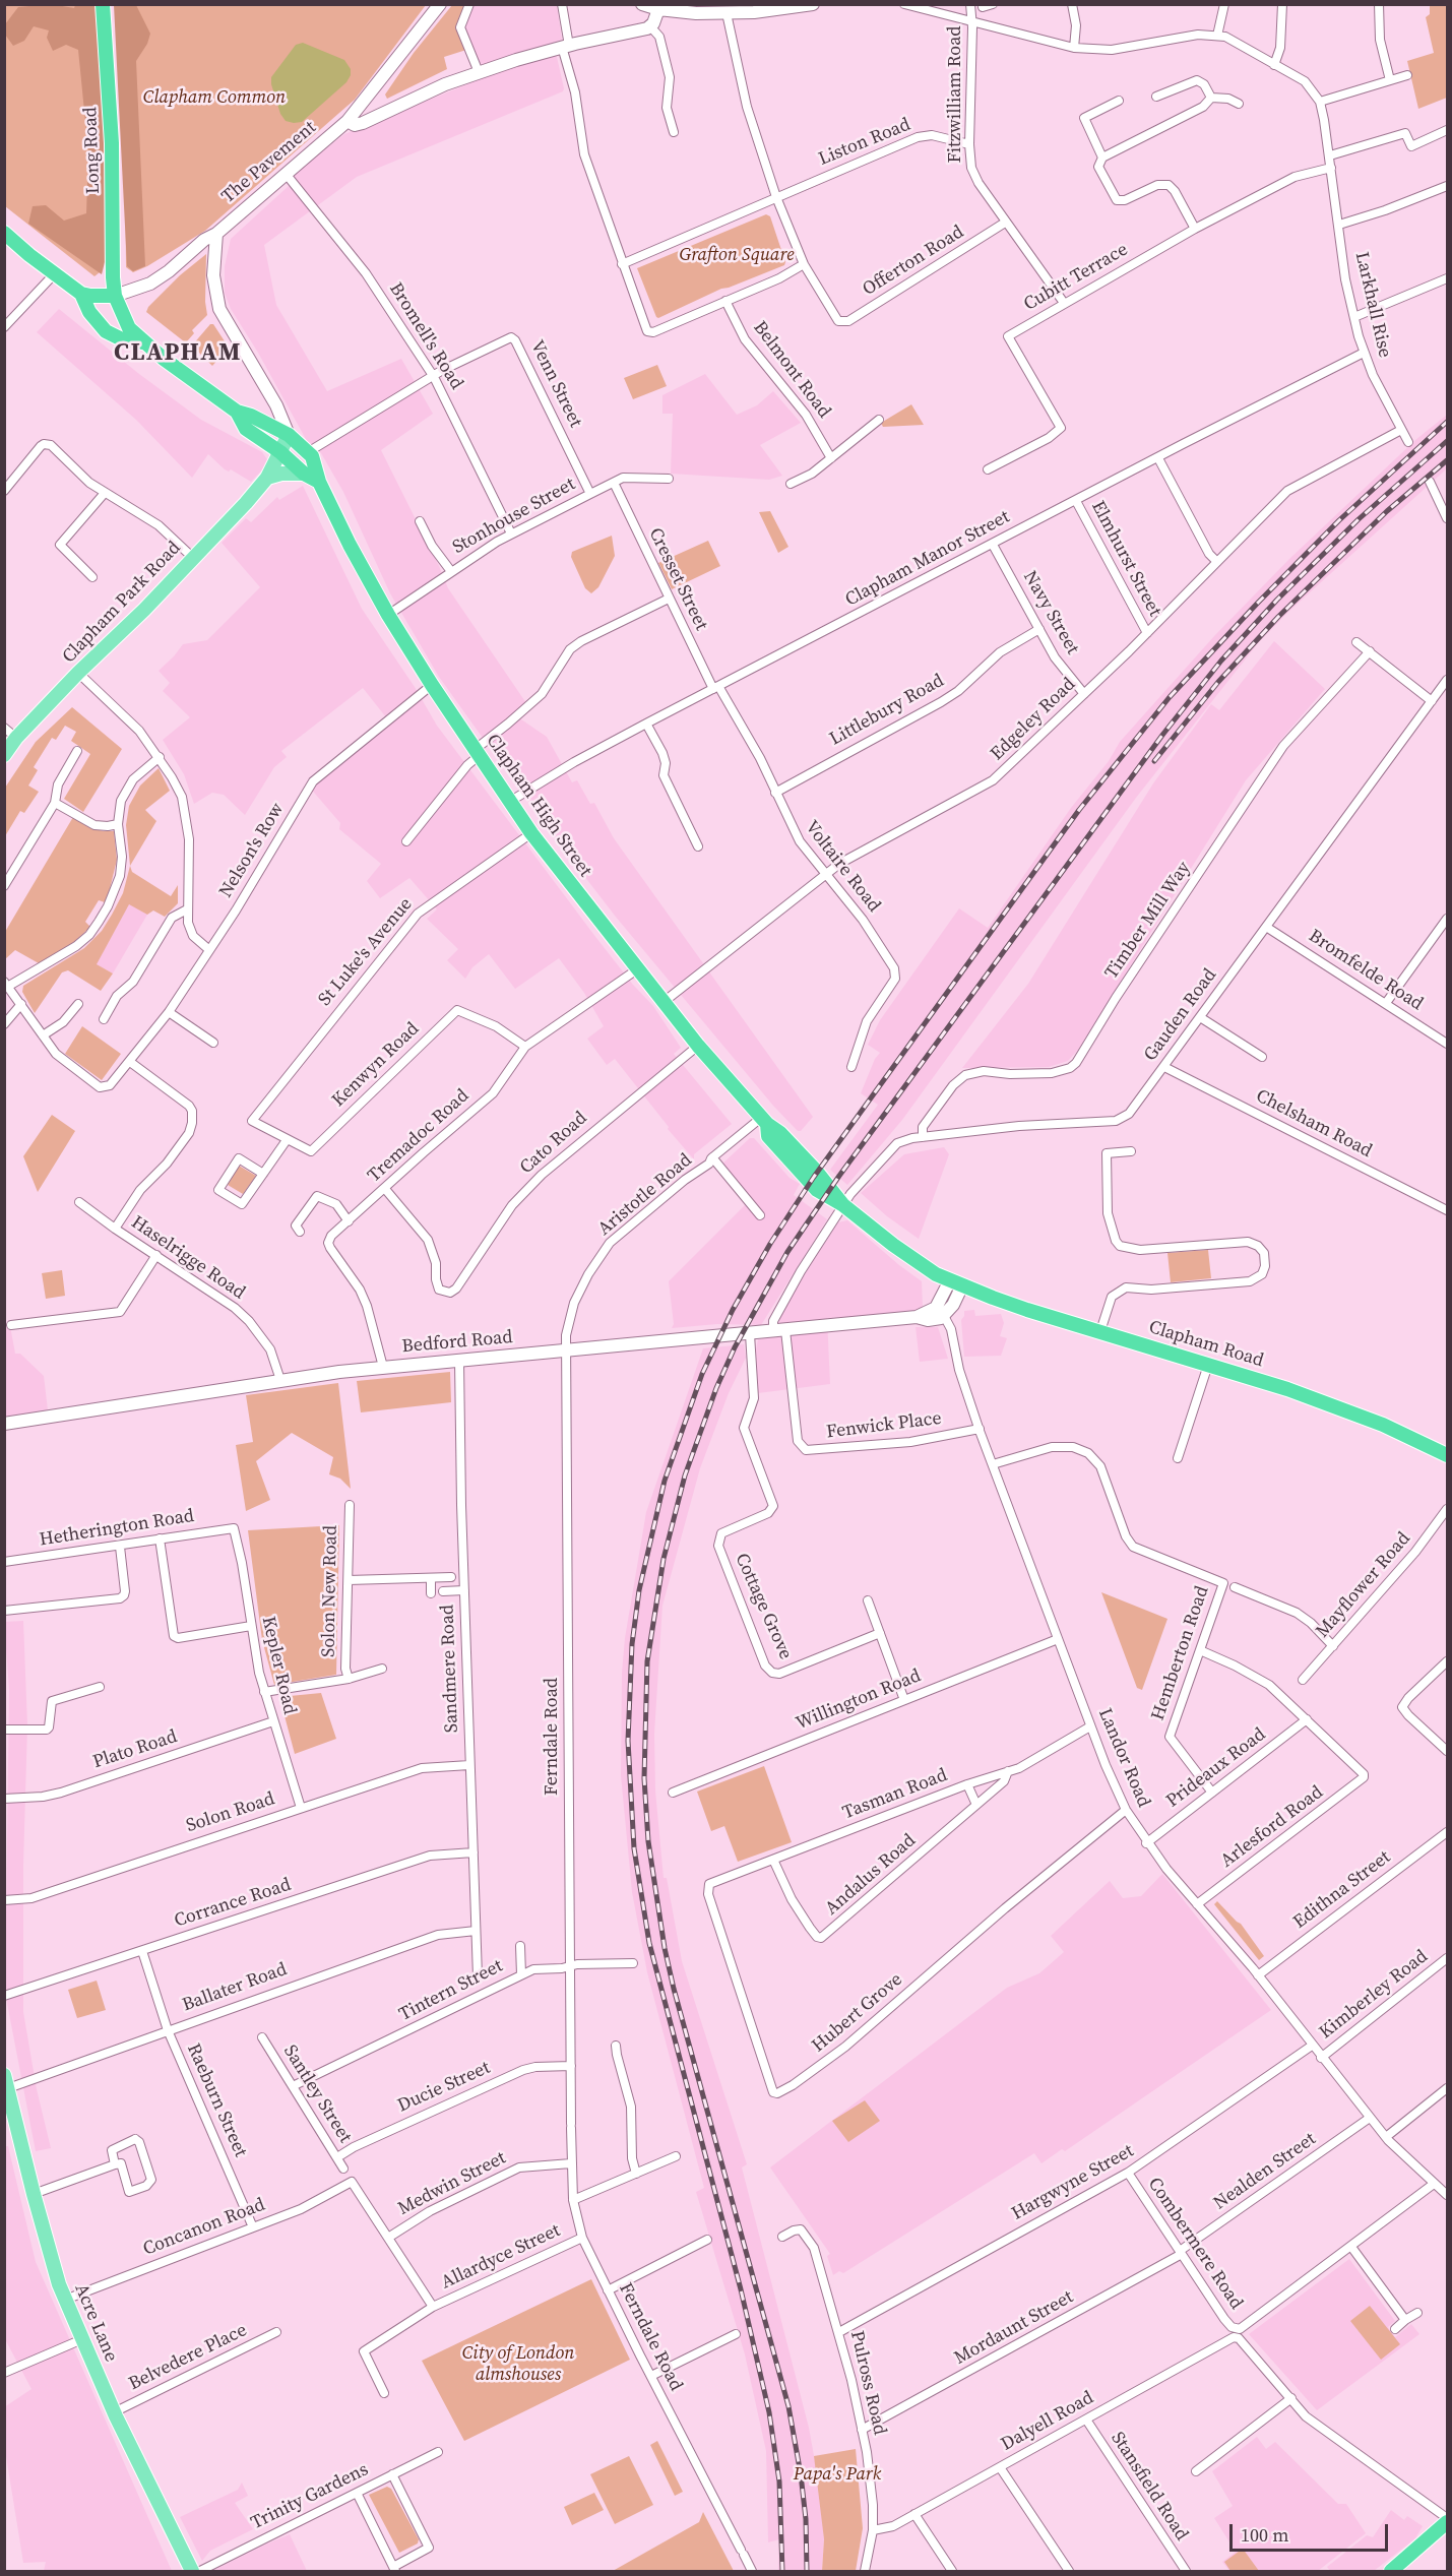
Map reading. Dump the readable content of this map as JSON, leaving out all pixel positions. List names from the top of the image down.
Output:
{
  "streets": {
    "highway": ["Long Road", "Clapham High Street", "Clapham Road"],
    "main road": [
      "The Pavement",
      "Clapham Park Road",
      "Bedford Road",
      "Acre Lane"
    ],
    "street": [
      "Fitzwilliam Road",
      "Liston Road",
      "Offerton Road",
      "Cubitt Terrace",
      "Larkhall Rise",
      "Bromell's Road",
      "Belmont Road",
      "Venn Street",
      "Stonhouse Street",
      "Clapham Manor Street",
      "Elmhurst Street",
      "Cresset Street",
      "Navy Street",
      "Littlebury Road",
      "Edgeley Road",
      "Nelson's Row",
      "Voltaire Road",
      "Timber Mill Way",
      "St Luke's Avenue",
      "Bromfelde Road",
      "Gauden Road",
      "Kenwyn Road",
      "Chelsham Road",
      "Tremadoc Road",
      "Cato Road",
      "Aristotle Road",
      "Haselrigge Road",
      "Fenwick Place",
      "Hetherington Road",
      "Mayflower Road",
      "Solon New Road",
      "Cottage Grove",
      "Hemberton Road",
      "Kepler Road",
      "Sandmere Road",
      "Willington Road",
      "Ferndale Road",
      "Plato Road",
      "Landor Road",
      "Prideaux Road",
      "Tasman Road",
      "Solon Road",
      "Arlesford Road",
      "Andalus Road",
      "Edithna Street",
      "Corrance Road",
      "Ballater Road",
      "Tintern Street",
      "Kimberley Road",
      "Hubert Grove",
      "Ducie Street",
      "Santley Street",
      "Raeburn Street",
      "Nealden Street",
      "Hargwyne Street",
      "Medwin Street",
      "Concanon Road",
      "Combermere Road",
      "Allardyce Street",
      "Mordaunt Street",
      "Belvedere Place",
      "Pulross Road",
      "Dalyell Road",
      "Stansfield Road",
      "Trinity Gardens"
    ]
  },
  "crossings": [
    ["Fitzwilliam Road", "Liston Road"],
    ["Fitzwilliam Road", "Offerton Road"],
    ["Fitzwilliam Road", "Cubitt Terrace"],
    ["Long Road", "The Pavement"],
    ["The Pavement", "Bromell's Road"],
    ["Cubitt Terrace", "Larkhall Rise"],
    ["Larkhall Rise", "Clapham Manor Street"],
    ["Larkhall Rise", "Edgeley Road"],
    ["Bromell's Road", "Venn Street"],
    ["Bromell's Road", "Stonhouse Street"],
    ["Venn Street", "Stonhouse Street"],
    ["Venn Street", "Clapham High Street"],
    ["Stonhouse Street", "Cresset Street"],
    ["Stonhouse Street", "Clapham High Street"],
    ["Clapham Manor Street", "Elmhurst Street"],
    ["Clapham Manor Street", "Cresset Street"],
    ["Clapham Manor Street", "Navy Street"],
    ["Clapham Manor Street", "Clapham High Street"],
    ["Clapham Manor Street", "Voltaire Road"],
    ["Elmhurst Street", "Edgeley Road"],
    ["Cresset Street", "Voltaire Road"],
    ["Clapham Park Road", "Clapham High Street"],
    ["Navy Street", "Littlebury Road"],
    ["Navy Street", "Edgeley Road"],
    ["Littlebury Road", "Voltaire Road"],
    ["Edgeley Road", "Clapham High Street"],
    ["Edgeley Road", "Voltaire Road"],
    ["Clapham High Street", "Nelson's Row"],
    ["Clapham High Street", "St Luke's Avenue"],
    ["Clapham High Street", "Gauden Road"],
    ["Clapham High Street", "Tremadoc Road"],
    ["Clapham High Street", "Cato Road"],
    ["Clapham High Street", "Aristotle Road"],
    ["Clapham High Street", "Clapham Road"],
    ["Nelson's Row", "Haselrigge Road"],
    ["Timber Mill Way", "Gauden Road"],
    ["St Luke's Avenue", "Kenwyn Road"],
    ["Bromfelde Road", "Gauden Road"],
    ["Gauden Road", "Chelsham Road"],
    ["Gauden Road", "Bedford Road"],
    ["Gauden Road", "Fenwick Place"],
    ["Kenwyn Road", "Tremadoc Road"],
    ["Tremadoc Road", "Cato Road"],
    ["Tremadoc Road", "Bedford Road"],
    ["Aristotle Road", "Bedford Road"],
    ["Aristotle Road", "Ferndale Road"],
    ["Haselrigge Road", "Bedford Road"],
    ["Bedford Road", "Fenwick Place"],
    ["Bedford Road", "Cottage Grove"],
    ["Bedford Road", "Sandmere Road"],
    ["Bedford Road", "Ferndale Road"],
    ["Bedford Road", "Landor Road"],
    ["Fenwick Place", "Landor Road"],
    ["Hetherington Road", "Kepler Road"],
    ["Solon New Road", "Kepler Road"],
    ["Hemberton Road", "Landor Road"],
    ["Hemberton Road", "Prideaux Road"],
    ["Kepler Road", "Plato Road"],
    ["Kepler Road", "Solon Road"],
    ["Sandmere Road", "Solon Road"],
    ["Sandmere Road", "Corrance Road"],
    ["Sandmere Road", "Ballater Road"],
    ["Willington Road", "Landor Road"],
    ["Ferndale Road", "Tintern Street"],
    ["Ferndale Road", "Ducie Street"],
    ["Ferndale Road", "Medwin Street"],
    ["Ferndale Road", "Allardyce Street"],
    ["Landor Road", "Prideaux Road"],
    ["Landor Road", "Tasman Road"],
    ["Landor Road", "Arlesford Road"],
    ["Landor Road", "Edithna Street"],
    ["Landor Road", "Kimberley Road"],
    ["Landor Road", "Hubert Grove"],
    ["Landor Road", "Nealden Street"],
    ["Landor Road", "Hargwyne Street"],
    ["Landor Road", "Dalyell Road"],
    ["Prideaux Road", "Arlesford Road"],
    ["Tasman Road", "Andalus Road"],
    ["Tasman Road", "Hubert Grove"],
    ["Corrance Road", "Raeburn Street"],
    ["Ballater Road", "Raeburn Street"],
    ["Ballater Road", "Acre Lane"],
    ["Tintern Street", "Santley Street"],
    ["Ducie Street", "Santley Street"],
    ["Raeburn Street", "Concanon Road"],
    ["Nealden Street", "Combermere Road"],
    ["Nealden Street", "Mordaunt Street"],
    ["Hargwyne Street", "Combermere Road"],
    ["Hargwyne Street", "Pulross Road"],
    ["Medwin Street", "Concanon Road"],
    ["Concanon Road", "Acre Lane"],
    ["Combermere Road", "Mordaunt Street"],
    ["Combermere Road", "Dalyell Road"],
    ["Acre Lane", "Belvedere Place"],
    ["Mordaunt Street", "Pulross Road"],
    ["Pulross Road", "Dalyell Road"],
    ["Dalyell Road", "Stansfield Road"]
  ],
  "districts": ["CLAPHAM"],
  "parks": [
    "Clapham Common",
    "Grafton Square",
    "City of London almshouses",
    "Papa's Park"
  ],
  "scale_bar": "100 m"
}
